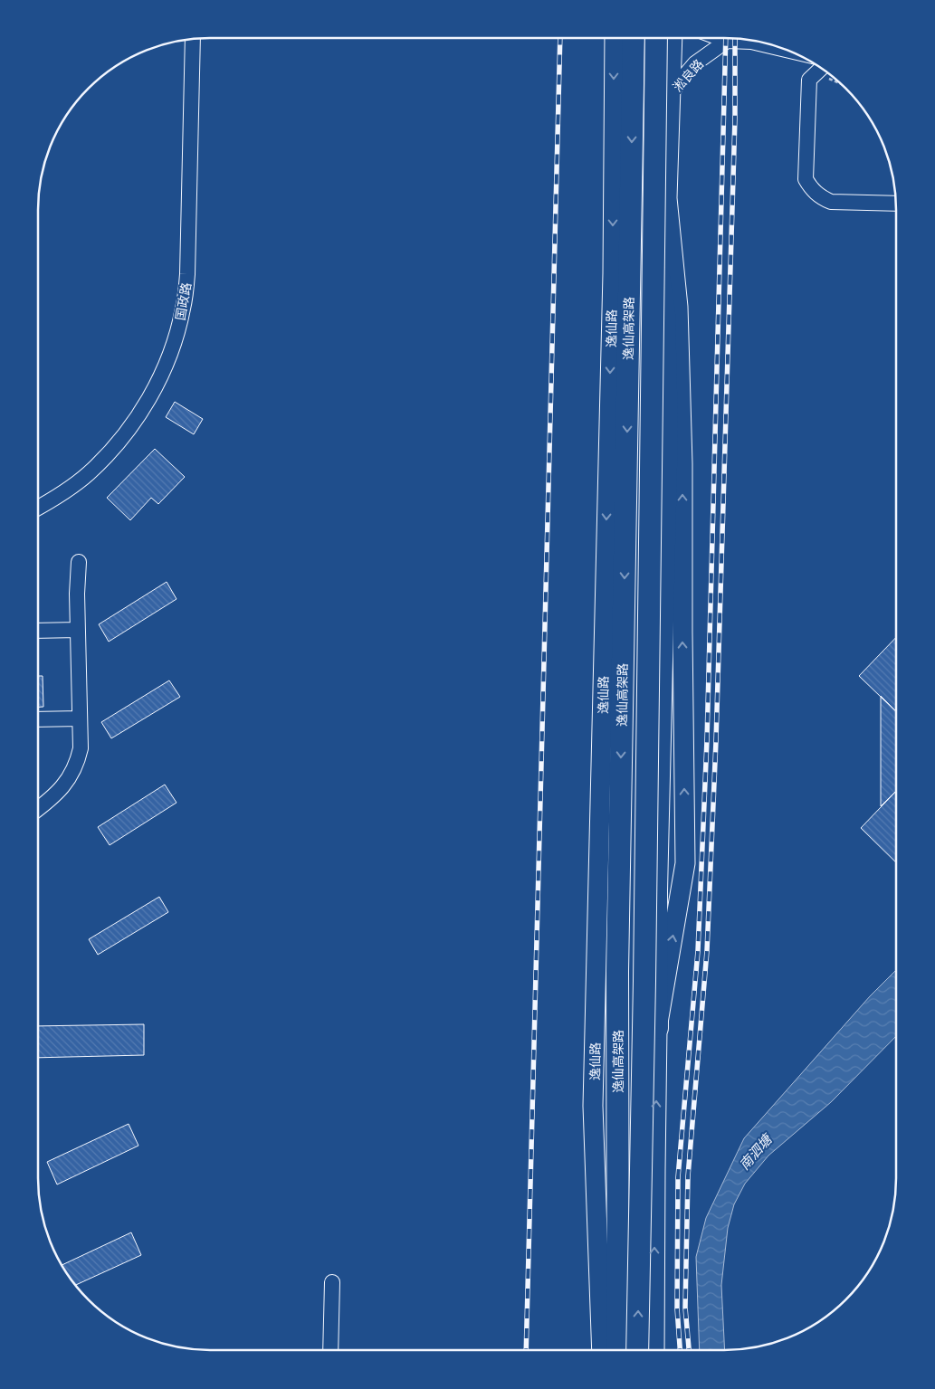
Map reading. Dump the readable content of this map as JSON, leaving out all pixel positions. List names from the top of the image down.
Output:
{
  "streets": {
    "highway": ["逸仙高架路"],
    "main road": ["逸仙路"],
    "street": ["淞良路", "国政路"]
  },
  "water": ["南泗塘"]
}
